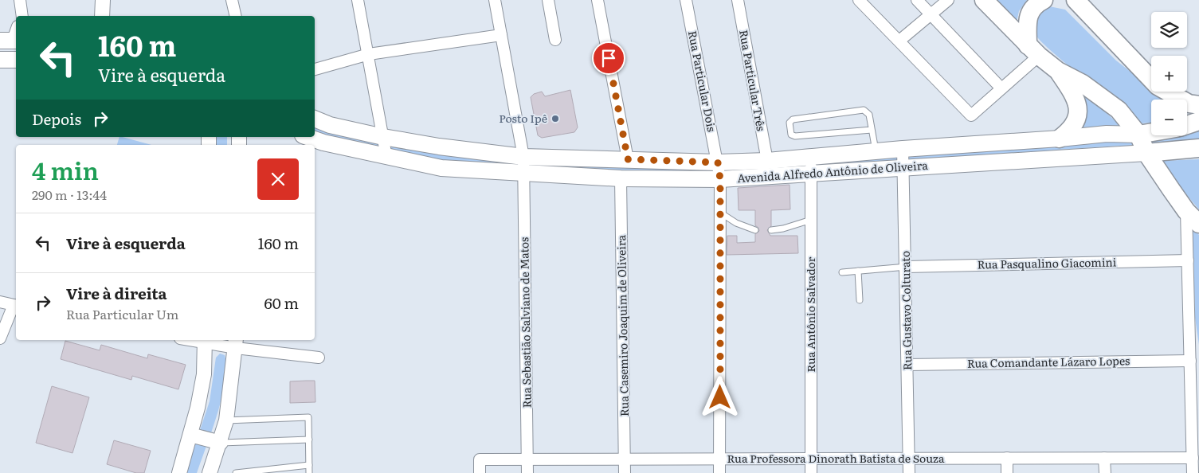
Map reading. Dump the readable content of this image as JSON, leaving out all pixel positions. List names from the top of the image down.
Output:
{
  "streets": {
    "main road": ["Avenida Alfredo Antônio de Oliveira"],
    "street": [
      "Rua Particular Três",
      "Rua Particular Dois",
      "Rua Pasqualino Giacomini",
      "Rua Gustavo Colturato",
      "Rua Antônio Salvador",
      "Rua Sebastião Salviano de Matos",
      "Rua Casemiro Joaquim de Oliveira",
      "Rua Comandante Lázaro Lopes",
      "Rua Professora Dinorath Batista de Souza"
    ]
  },
  "crossings": [
    ["Rua Particular Três", "Avenida Alfredo Antônio de Oliveira"],
    ["Rua Particular Dois", "Avenida Alfredo Antônio de Oliveira"],
    ["Rua Particular Dois", "Rua Professora Dinorath Batista de Souza"],
    ["Avenida Alfredo Antônio de Oliveira", "Rua Gustavo Colturato"],
    ["Avenida Alfredo Antônio de Oliveira", "Rua Antônio Salvador"],
    ["Avenida Alfredo Antônio de Oliveira", "Rua Sebastião Salviano de Matos"],
    ["Avenida Alfredo Antônio de Oliveira", "Rua Casemiro Joaquim de Oliveira"],
    ["Rua Pasqualino Giacomini", "Rua Gustavo Colturato"],
    ["Rua Gustavo Colturato", "Rua Comandante Lázaro Lopes"],
    ["Rua Gustavo Colturato", "Rua Professora Dinorath Batista de Souza"],
    ["Rua Antônio Salvador", "Rua Professora Dinorath Batista de Souza"],
    ["Rua Sebastião Salviano de Matos", "Rua Professora Dinorath Batista de Souza"],
    ["Rua Casemiro Joaquim de Oliveira", "Rua Professora Dinorath Batista de Souza"]
  ],
  "places": ["Posto Ipê"],
  "page": {
    "map_buttons": ["+", "−"],
    "turn": ["160 m", "Vire à esquerda"],
    "then": "Depois",
    "heading": ["4 min", "290 m · 13:44"],
    "list": [
      {
        "name": "Vire à esquerda",
        "value": "160 m"
      },
      {
        "name": "Vire à direita",
        "note": "Rua Particular Um",
        "value": "60 m"
      }
    ]
  }
}
